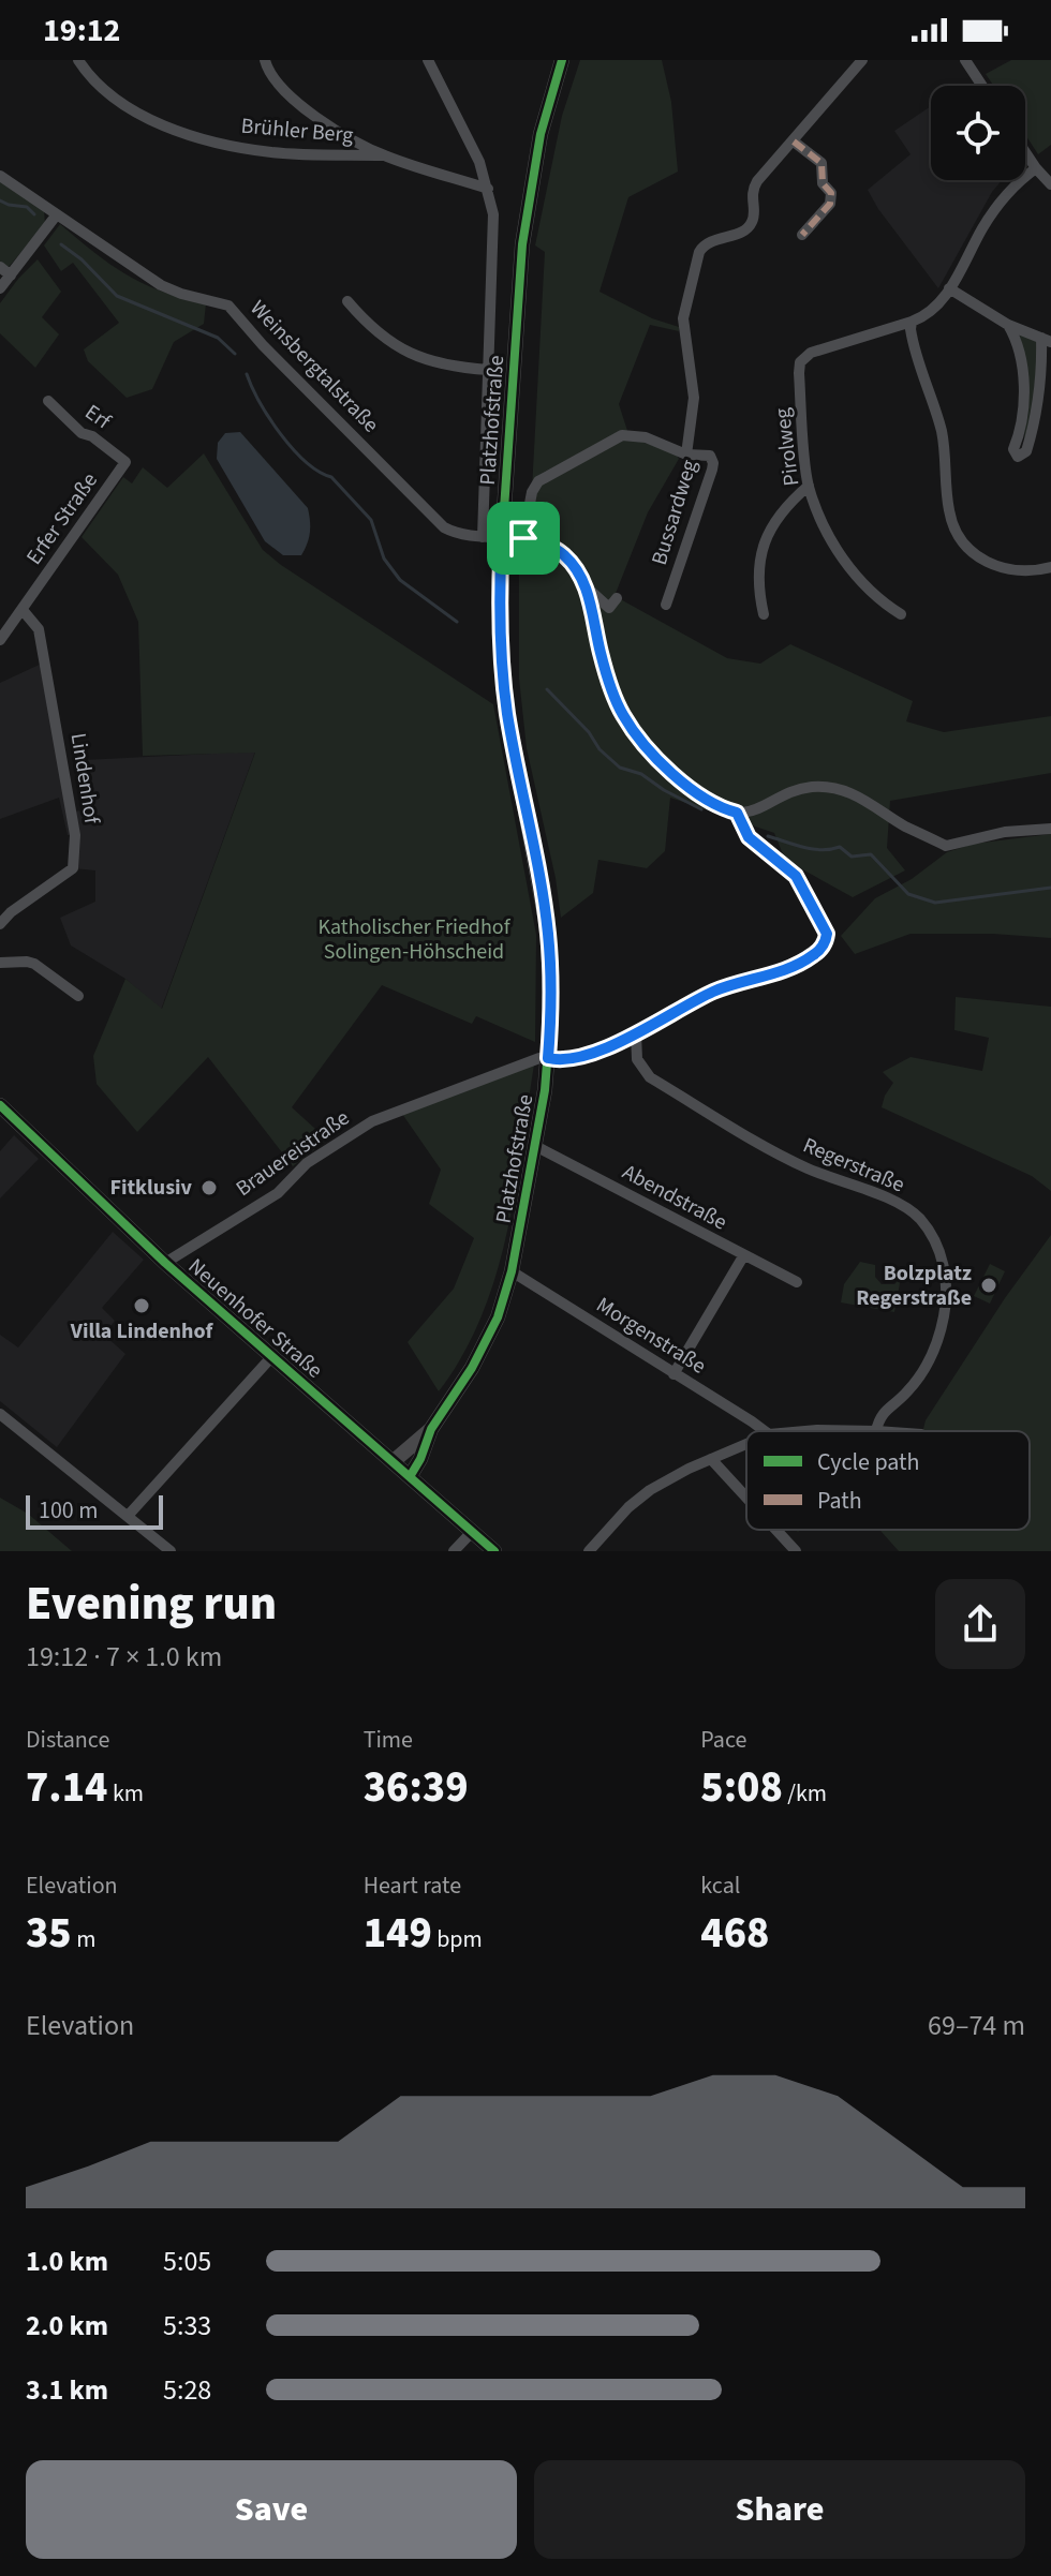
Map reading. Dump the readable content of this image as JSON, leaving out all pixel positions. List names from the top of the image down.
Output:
{
  "streets": {
    "main road": ["Platzhofstraße", "Neuenhofer Straße"],
    "street": [
      "Brühler Berg",
      "Weinsbergtalstraße",
      "Erf",
      "Pirolweg",
      "Bussardweg",
      "Erfer Straße",
      "Lindenhof",
      "Brauereistraße",
      "Regerstraße",
      "Abendstraße",
      "Morgenstraße"
    ]
  },
  "crossings": [
    ["Weinsbergtalstraße", "Platzhofstraße"],
    ["Erf", "Erfer Straße"],
    ["Platzhofstraße", "Brauereistraße"],
    ["Platzhofstraße", "Abendstraße"],
    ["Platzhofstraße", "Neuenhofer Straße"],
    ["Platzhofstraße", "Morgenstraße"],
    ["Erfer Straße", "Lindenhof"],
    ["Brauereistraße", "Neuenhofer Straße"]
  ],
  "parks": ["Katholischer Friedhof Solingen-Höhscheid"],
  "places": ["Fitklusiv", "Bolzplatz Regerstraße", "Villa Lindenhof"],
  "legend": ["Cycle path", "Path"],
  "scale_bar": "100 m",
  "page": {
    "status": "19:12",
    "scale": "100 m",
    "heading": ["Evening run", "19:12 · 7 × 1.0 km"],
    "stats": [
      ["Distance", "7.14 km"],
      ["Time", "36:39"],
      ["Pace", "5:08 /km"],
      ["Elevation", "35 m"],
      ["Heart rate", "149 bpm"],
      ["kcal", "468"]
    ],
    "chart": ["Elevation", "69–74 m"],
    "list": [
      {
        "name": "1.0 km",
        "note": "5:05"
      },
      {
        "name": "2.0 km",
        "note": "5:33"
      },
      {
        "name": "3.1 km",
        "note": "5:28"
      }
    ],
    "buttons": ["Save", "Share"]
  }
}
